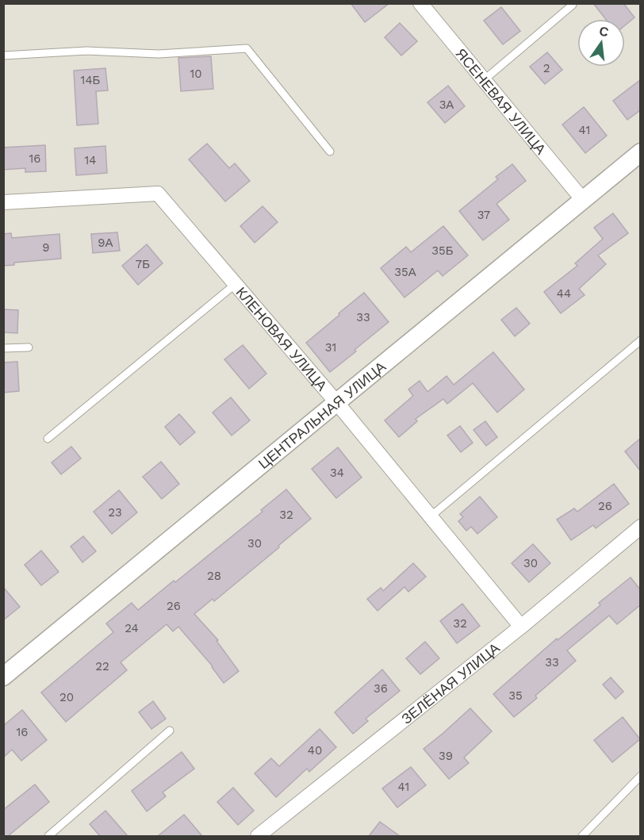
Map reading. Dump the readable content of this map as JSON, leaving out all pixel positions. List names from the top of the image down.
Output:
{
  "streets": {
    "street": [
      "ЯСЕНЕВАЯ УЛИЦА",
      "КЛЕНОВАЯ УЛИЦА",
      "ЦЕНТРАЛЬНАЯ УЛИЦА",
      "ЗЕЛЁНАЯ УЛИЦА"
    ]
  },
  "crossings": [
    ["ЯСЕНЕВАЯ УЛИЦА", "ЦЕНТРАЛЬНАЯ УЛИЦА"],
    ["КЛЕНОВАЯ УЛИЦА", "ЦЕНТРАЛЬНАЯ УЛИЦА"],
    ["КЛЕНОВАЯ УЛИЦА", "ЗЕЛЁНАЯ УЛИЦА"]
  ],
  "house_numbers": [
    "2",
    "10",
    "14Б",
    "3А",
    "41",
    "16",
    "14",
    "37",
    "9А",
    "9",
    "35Б",
    "7Б",
    "35А",
    "44",
    "33",
    "31",
    "34",
    "26",
    "23",
    "32",
    "30",
    "30",
    "28",
    "26",
    "32",
    "24",
    "33",
    "22",
    "36",
    "35",
    "20",
    "16",
    "40",
    "39",
    "41"
  ],
  "north": "top"
}
